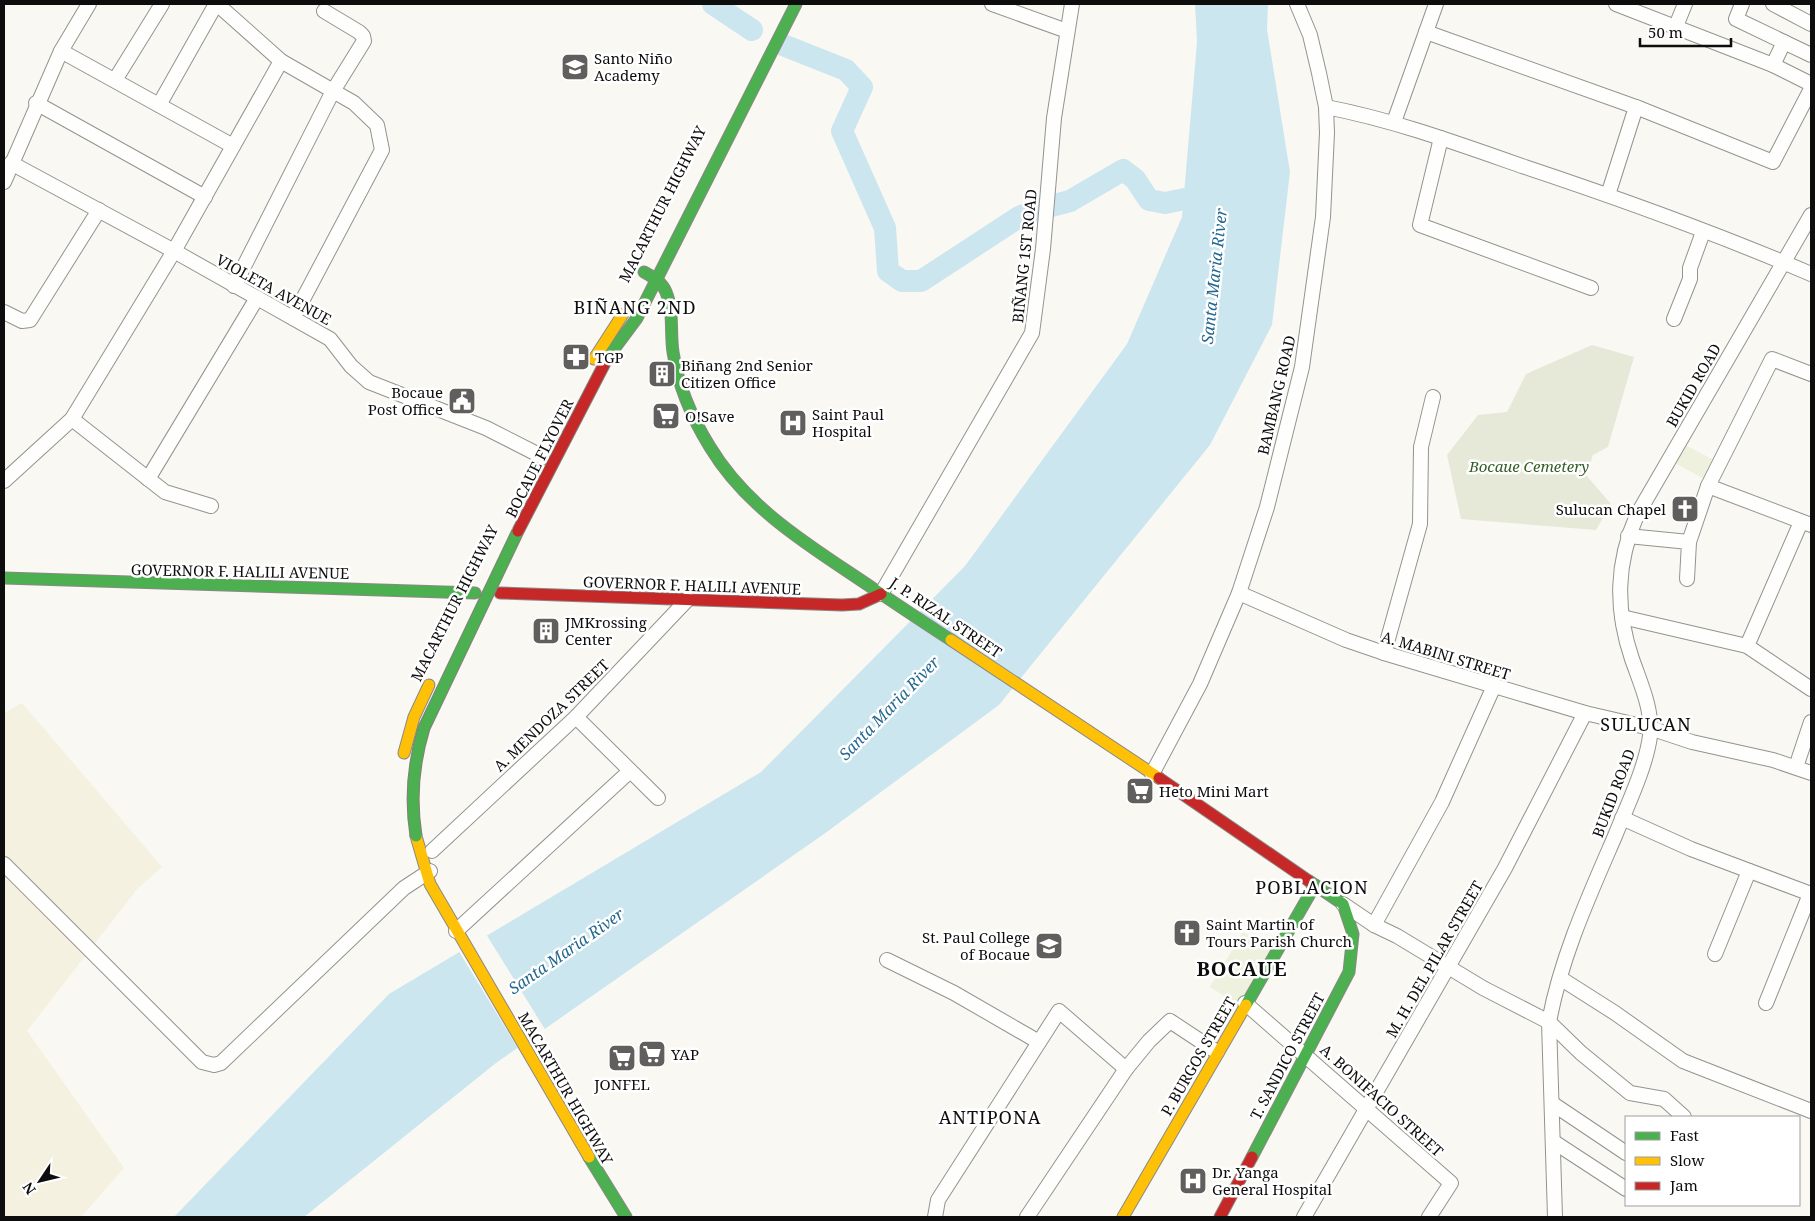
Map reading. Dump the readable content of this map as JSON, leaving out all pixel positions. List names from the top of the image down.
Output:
{
  "streets": {
    "main road": [
      "MACARTHUR HIGHWAY",
      "BOCAUE FLYOVER",
      "GOVERNOR F. HALILI AVENUE",
      "J. P. RIZAL STREET",
      "P. BURGOS STREET",
      "T. SANDICO STREET"
    ],
    "street": [
      "BIÑANG 1ST ROAD",
      "VIOLETA AVENUE",
      "BUKID ROAD",
      "BAMBANG ROAD",
      "A. MABINI STREET",
      "A. MENDOZA STREET",
      "M. H. DEL PILAR STREET",
      "A. BONIFACIO STREET"
    ]
  },
  "crossings": [
    ["MACARTHUR HIGHWAY", "VIOLETA AVENUE"],
    ["MACARTHUR HIGHWAY", "BOCAUE FLYOVER"],
    ["MACARTHUR HIGHWAY", "GOVERNOR F. HALILI AVENUE"],
    ["MACARTHUR HIGHWAY", "J. P. RIZAL STREET"],
    ["MACARTHUR HIGHWAY", "A. MENDOZA STREET"],
    ["BIÑANG 1ST ROAD", "GOVERNOR F. HALILI AVENUE"],
    ["BIÑANG 1ST ROAD", "J. P. RIZAL STREET"],
    ["BUKID ROAD", "A. MABINI STREET"],
    ["BAMBANG ROAD", "J. P. RIZAL STREET"],
    ["BAMBANG ROAD", "A. MABINI STREET"],
    ["BOCAUE FLYOVER", "A. MENDOZA STREET"],
    ["GOVERNOR F. HALILI AVENUE", "J. P. RIZAL STREET"],
    ["GOVERNOR F. HALILI AVENUE", "A. MENDOZA STREET"],
    ["J. P. RIZAL STREET", "P. BURGOS STREET"],
    ["J. P. RIZAL STREET", "T. SANDICO STREET"],
    ["A. MABINI STREET", "M. H. DEL PILAR STREET"],
    ["M. H. DEL PILAR STREET", "A. BONIFACIO STREET"],
    ["P. BURGOS STREET", "A. BONIFACIO STREET"],
    ["T. SANDICO STREET", "A. BONIFACIO STREET"]
  ],
  "districts": [
    "BIÑANG 2ND",
    "SULUCAN",
    "POBLACION",
    "BOCAUE",
    "ANTIPONA"
  ],
  "water": ["Santa Maria River"],
  "parks": ["Bocaue Cemetery"],
  "places": {
    "school or university": ["Santo Niño Academy", "St. Paul College of Bocaue"],
    "pharmacy": ["TGP"],
    "building": ["Biñang 2nd Senior Citizen Office", "JMKrossing Center"],
    "public building": ["Bocaue Post Office"],
    "supermarket": [
      "O!Save",
      "Heto Mini Mart",
      "YAP",
      "JONFEL"
    ],
    "hospital": ["Saint Paul Hospital", "Dr. Yanga General Hospital"],
    "church": ["Sulucan Chapel", "Saint Martin of Tours Parish Church"]
  },
  "legend": ["Fast", "Slow", "Jam"],
  "scale_bar": "50 m",
  "north": "bottom left"
}
